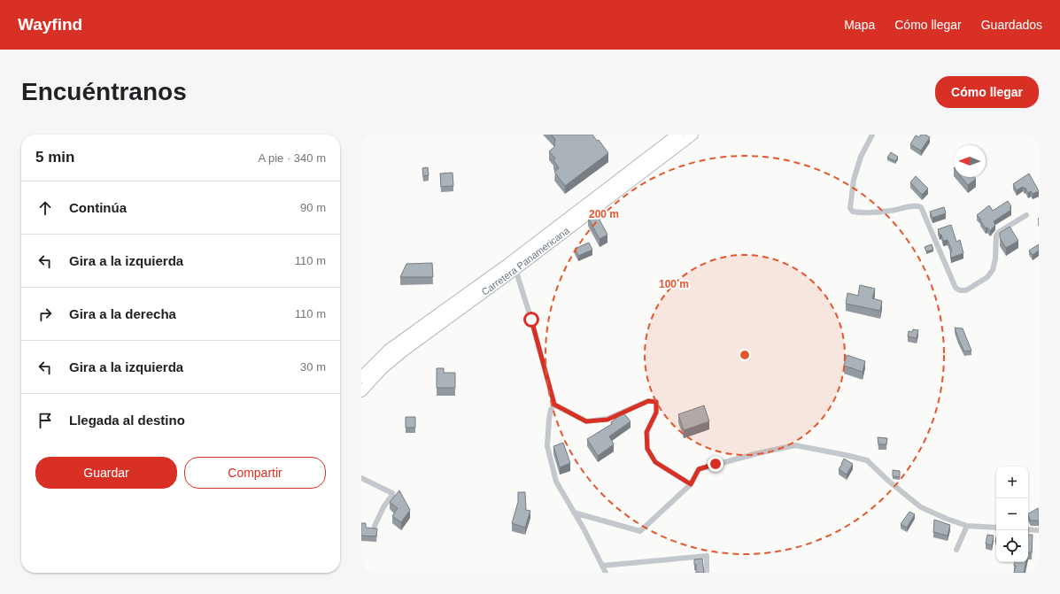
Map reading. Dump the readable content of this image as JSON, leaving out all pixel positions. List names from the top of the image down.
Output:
{
  "streets": {
    "highway": ["Carretera Panamericana"]
  },
  "north": "left",
  "page": {
    "header": "Wayfind",
    "nav": ["Mapa", "Cómo llegar", "Guardados"],
    "buttons": [
      "Cómo llegar",
      ["Guardar", "Compartir"]
    ],
    "title": "Encuéntranos",
    "heading": ["5 min", "A pie · 340 m"],
    "list": [
      ["Continúa", "90 m"],
      ["Gira a la izquierda", "110 m"],
      ["Gira a la derecha", "110 m"],
      ["Gira a la izquierda", "30 m"],
      "Llegada al destino"
    ],
    "map_buttons": ["+", "−"]
  },
  "rings": ["200 m", "100 m"]
}
